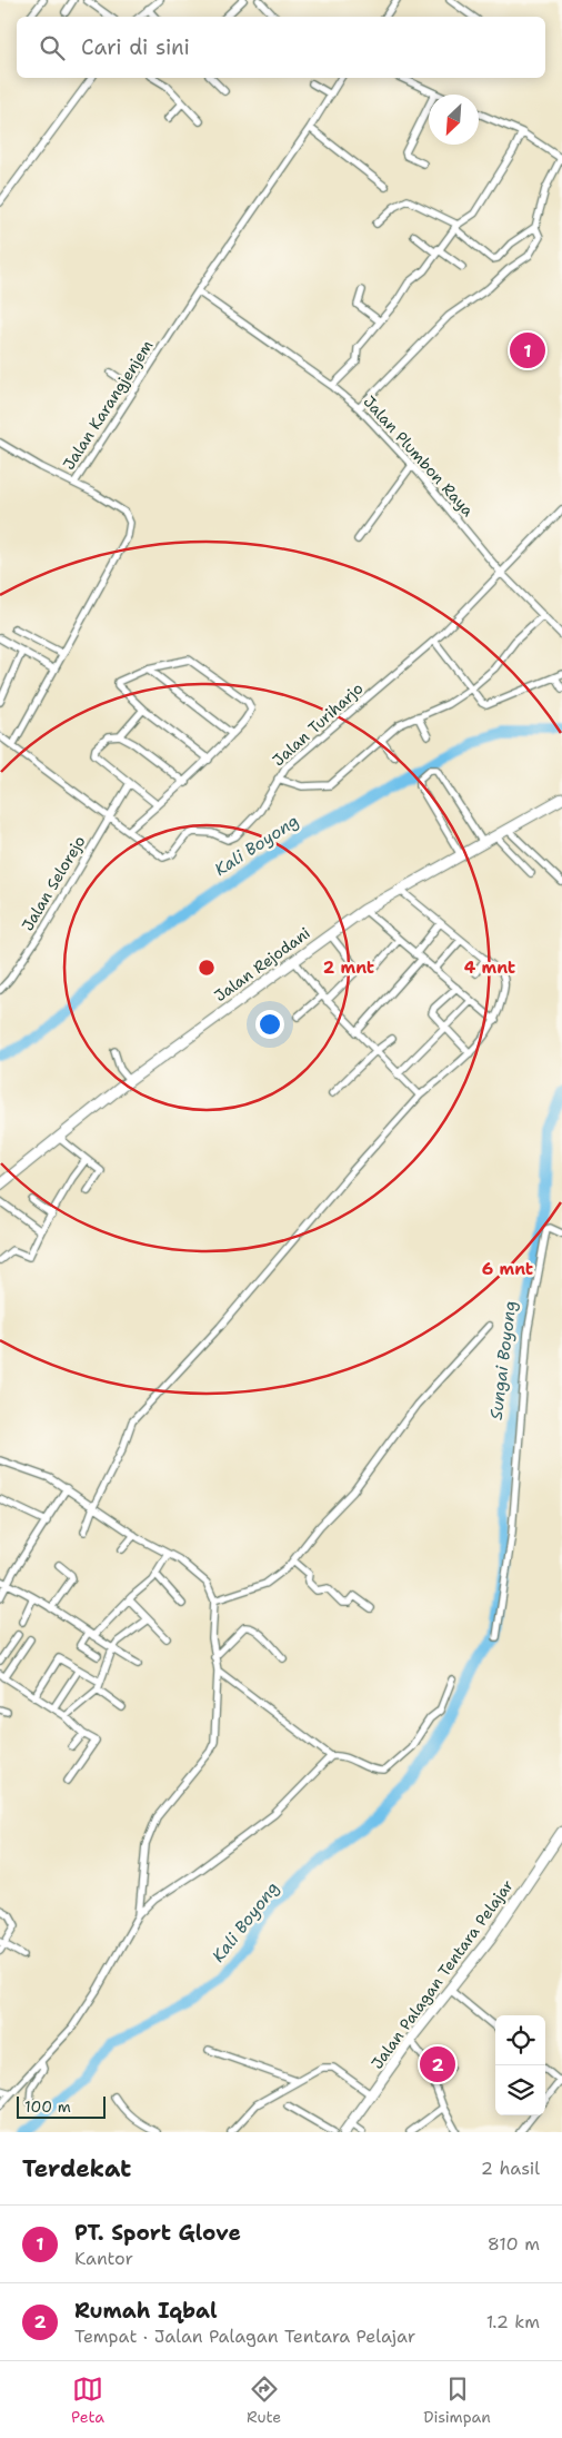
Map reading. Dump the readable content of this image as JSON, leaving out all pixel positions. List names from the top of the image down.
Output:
{
  "streets": {
    "main road": ["Jalan Rejodani", "Jalan Palagan Tentara Pelajar"],
    "street": [
      "Jalan Karangjenjem",
      "Jalan Plumbon Raya",
      "Jalan Turiharjo",
      "Jalan Selorejo"
    ]
  },
  "crossings": [
    ["Jalan Karangjenjem", "Jalan Plumbon Raya"],
    ["Jalan Karangjenjem", "Jalan Turiharjo"],
    ["Jalan Plumbon Raya", "Jalan Turiharjo"],
    ["Jalan Turiharjo", "Jalan Selorejo"]
  ],
  "water": ["Kali Boyong", "Sungai Boyong"],
  "scale_bar": "100 m",
  "north": "bottom left",
  "page": {
    "search": "Cari di sini",
    "pins": ["1", "2"],
    "scale": "100 m",
    "heading": ["Terdekat", "2 hasil"],
    "list": [
      {
        "mark": "1",
        "name": "PT. Sport Glove",
        "note": "Kantor",
        "value": "810 m"
      },
      {
        "mark": "2",
        "name": "Rumah Iqbal",
        "note": "Tempat · Jalan Palagan Tentara Pelajar",
        "value": "1.2 km"
      }
    ],
    "nav": ["Peta", "Rute", "Disimpan"]
  },
  "rings": ["2 mnt", "4 mnt", "6 mnt"]
}
